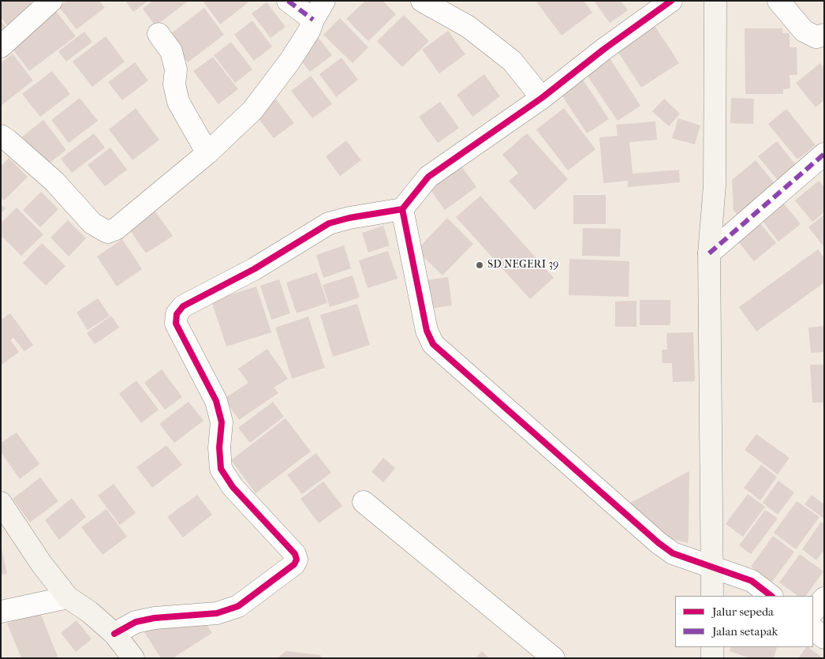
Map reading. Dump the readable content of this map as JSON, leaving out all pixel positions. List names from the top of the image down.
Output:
{
  "places": ["SD NEGERI 39"],
  "legend": ["Jalur sepeda", "Jalan setapak"]
}
